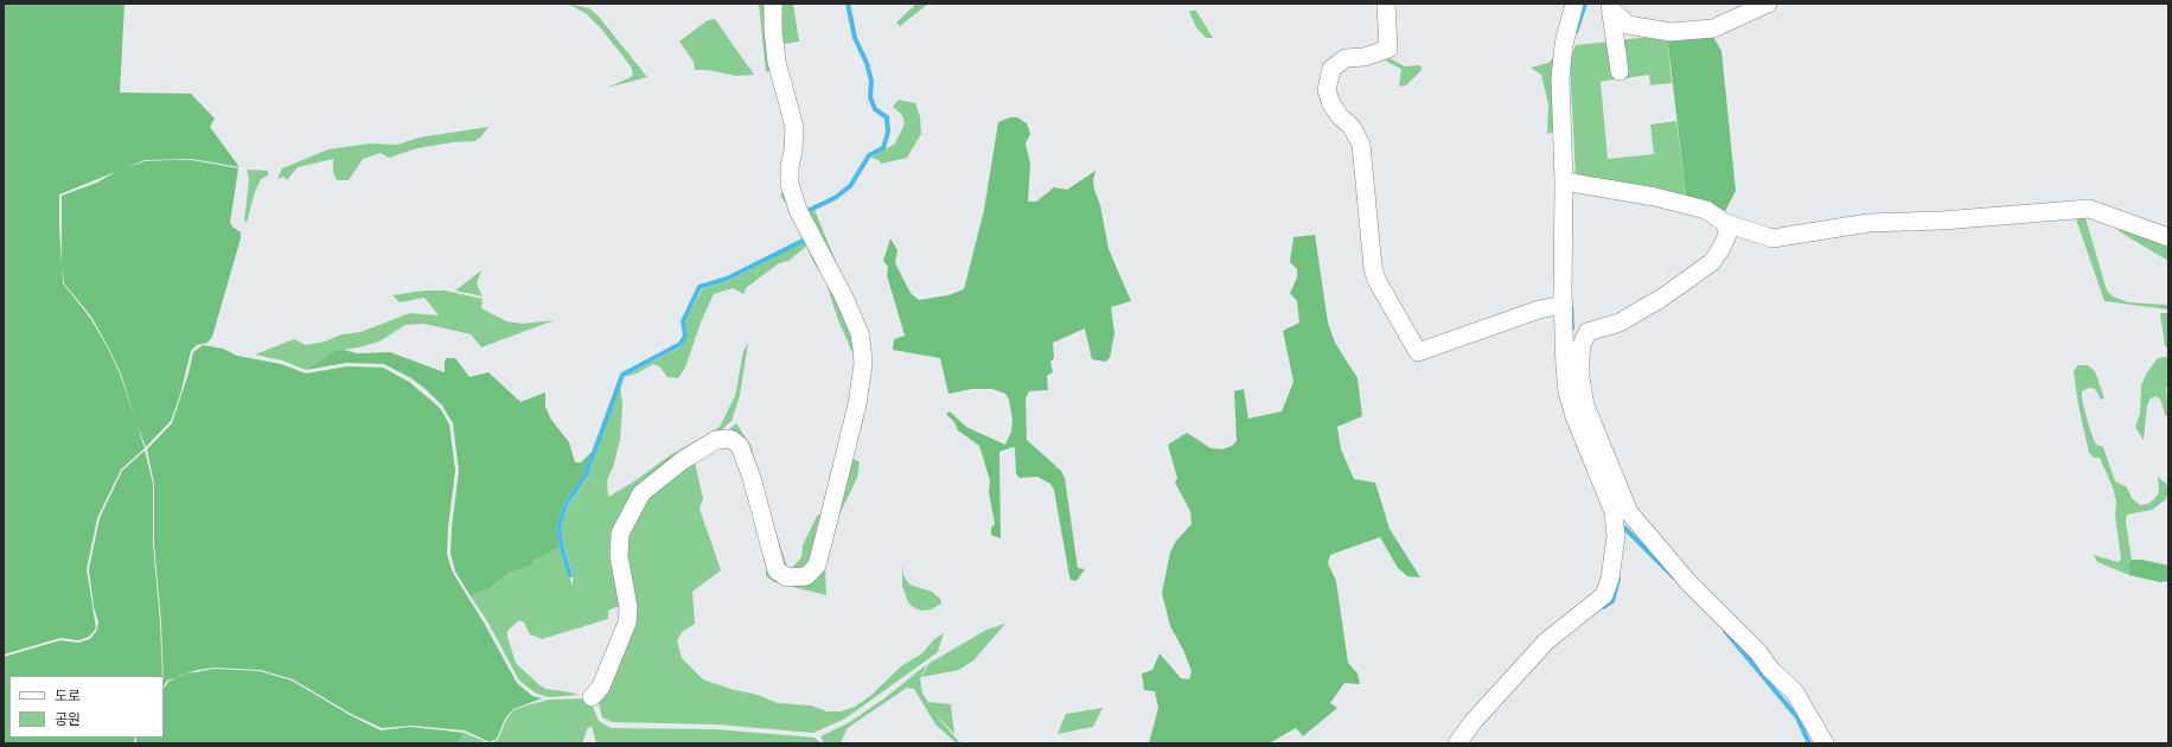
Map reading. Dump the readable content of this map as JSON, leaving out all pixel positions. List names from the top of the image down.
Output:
{
  "legend": ["도로", "공원"]
}
